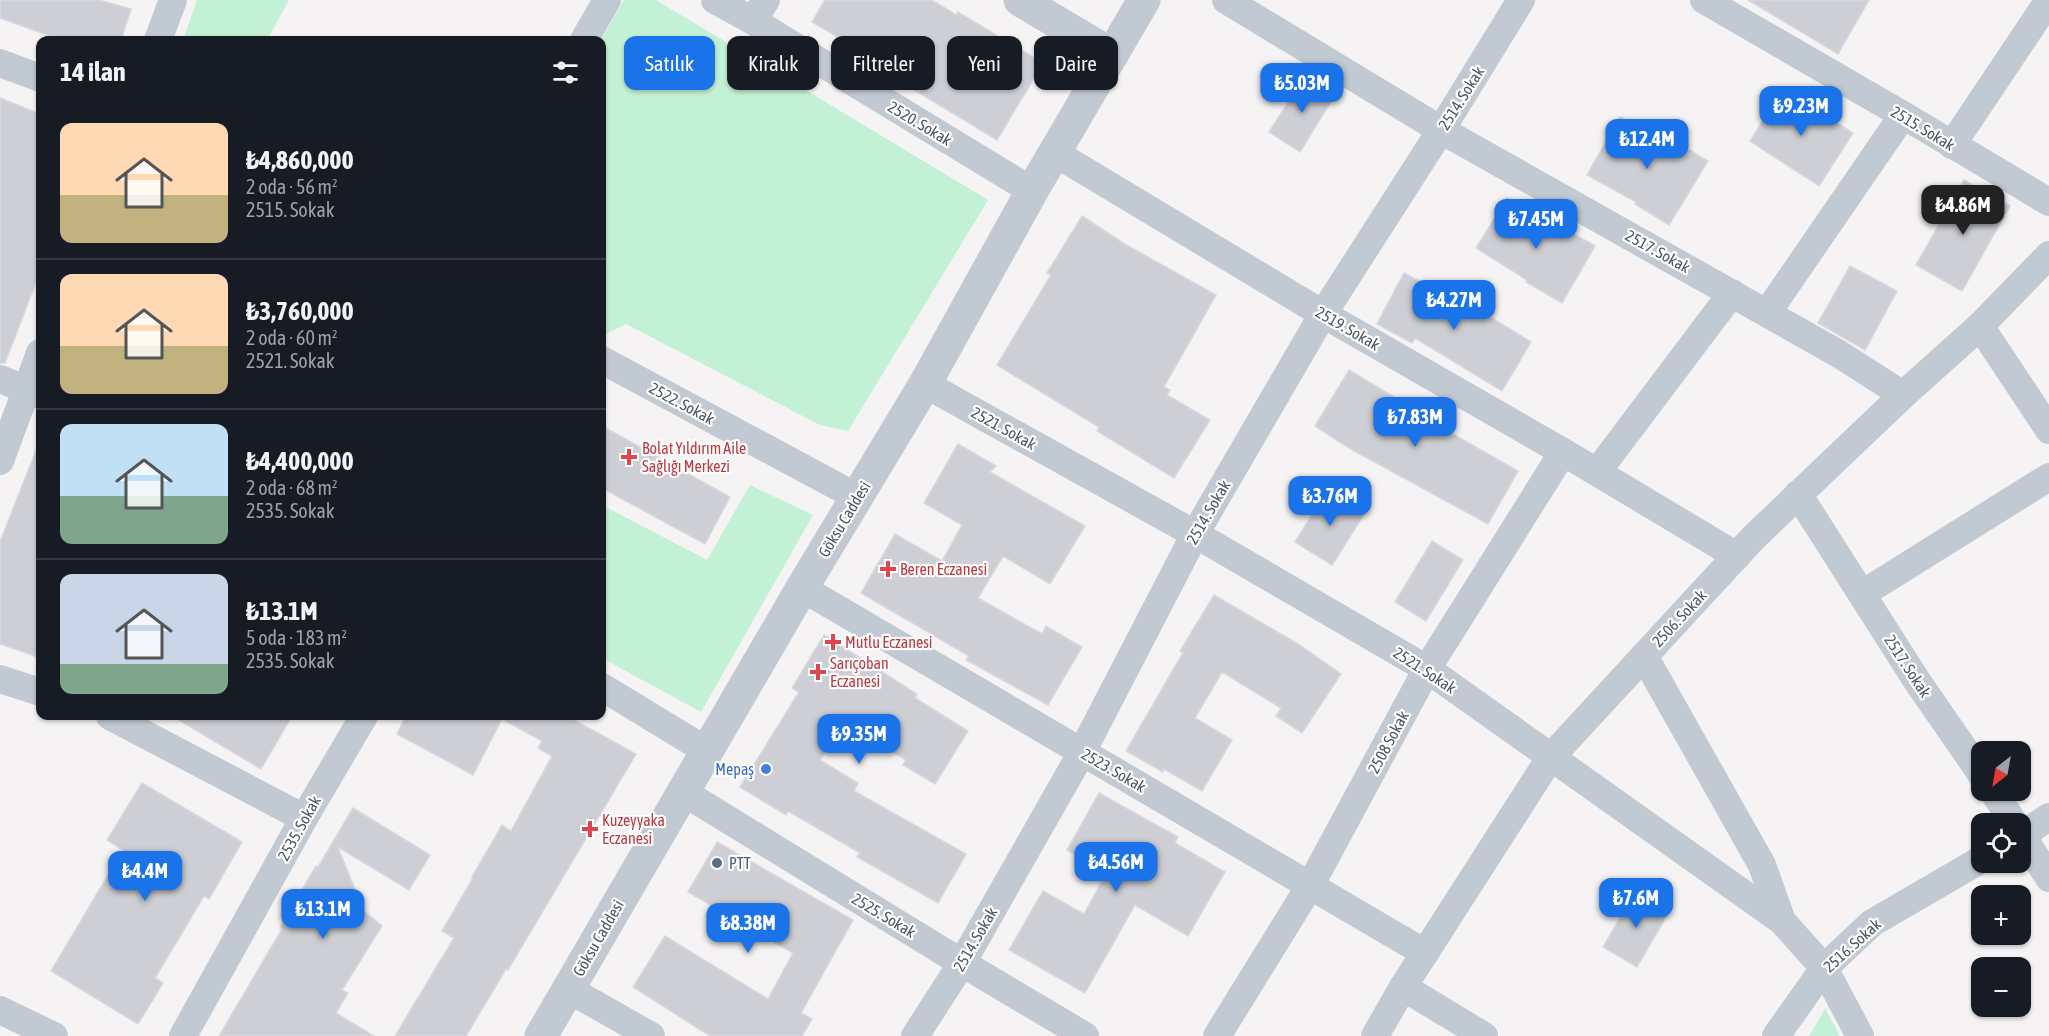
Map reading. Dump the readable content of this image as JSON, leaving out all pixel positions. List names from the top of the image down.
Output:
{
  "streets": {
    "street": [
      "2514. Sokak",
      "2520. Sokak",
      "2515. Sokak",
      "2517. Sokak",
      "2519. Sokak",
      "2522. Sokak",
      "2521. Sokak",
      "Göksu Caddesi",
      "2506. Sokak",
      "2508 Sokak",
      "2523. Sokak",
      "2535. Sokak",
      "2525. Sokak",
      "2516. Sokak"
    ]
  },
  "crossings": [
    ["2514. Sokak", "2517. Sokak"],
    ["2514. Sokak", "2519. Sokak"],
    ["2514. Sokak", "2521. Sokak"],
    ["2514. Sokak", "2523. Sokak"],
    ["2514. Sokak", "2525. Sokak"],
    ["2520. Sokak", "Göksu Caddesi"],
    ["2517. Sokak", "2506. Sokak"],
    ["2519. Sokak", "Göksu Caddesi"],
    ["2519. Sokak", "2506. Sokak"],
    ["2519. Sokak", "2508 Sokak"],
    ["2522. Sokak", "Göksu Caddesi"],
    ["2521. Sokak", "Göksu Caddesi"],
    ["2521. Sokak", "2506. Sokak"],
    ["2521. Sokak", "2508 Sokak"],
    ["2521. Sokak", "2516. Sokak"],
    ["Göksu Caddesi", "2523. Sokak"],
    ["Göksu Caddesi", "2525. Sokak"],
    ["2506. Sokak", "2523. Sokak"],
    ["2508 Sokak", "2523. Sokak"]
  ],
  "places": {
    "health": [
      "Bolat Yıldırım Aile Sağlığı Merkezi",
      "Beren Eczanesi",
      "Mutlu Eczanesi",
      "Sarıçoban Eczanesi",
      "Kuzeyyaka Eczanesi"
    ],
    "other": ["Mepaş", "PTT"]
  },
  "north": "bottom left",
  "page": {
    "chip": [
      "Satılık",
      "Kiralık",
      "Filtreler",
      "Yeni",
      "Daire"
    ],
    "heading": "14 ilan",
    "price": [
      "₺5.03M",
      "₺9.23M",
      "₺12.4M",
      "₺4.86M",
      "₺7.45M",
      "₺4.27M",
      "₺7.83M",
      "₺3.76M",
      "₺9.35M",
      "₺4.56M",
      "₺4.4M",
      "₺7.6M",
      "₺13.1M",
      "₺8.38M"
    ],
    "list": [
      {
        "name": "₺4,860,000",
        "note": "2 oda · 56 m² · 2515. Sokak"
      },
      {
        "name": "₺3,760,000",
        "note": "2 oda · 60 m² · 2521. Sokak"
      },
      {
        "name": "₺4,400,000",
        "note": "2 oda · 68 m² · 2535. Sokak"
      },
      {
        "name": "₺13.1M",
        "note": "5 oda · 183 m² · 2535. Sokak"
      }
    ],
    "map_buttons": ["+", "−"]
  }
}
